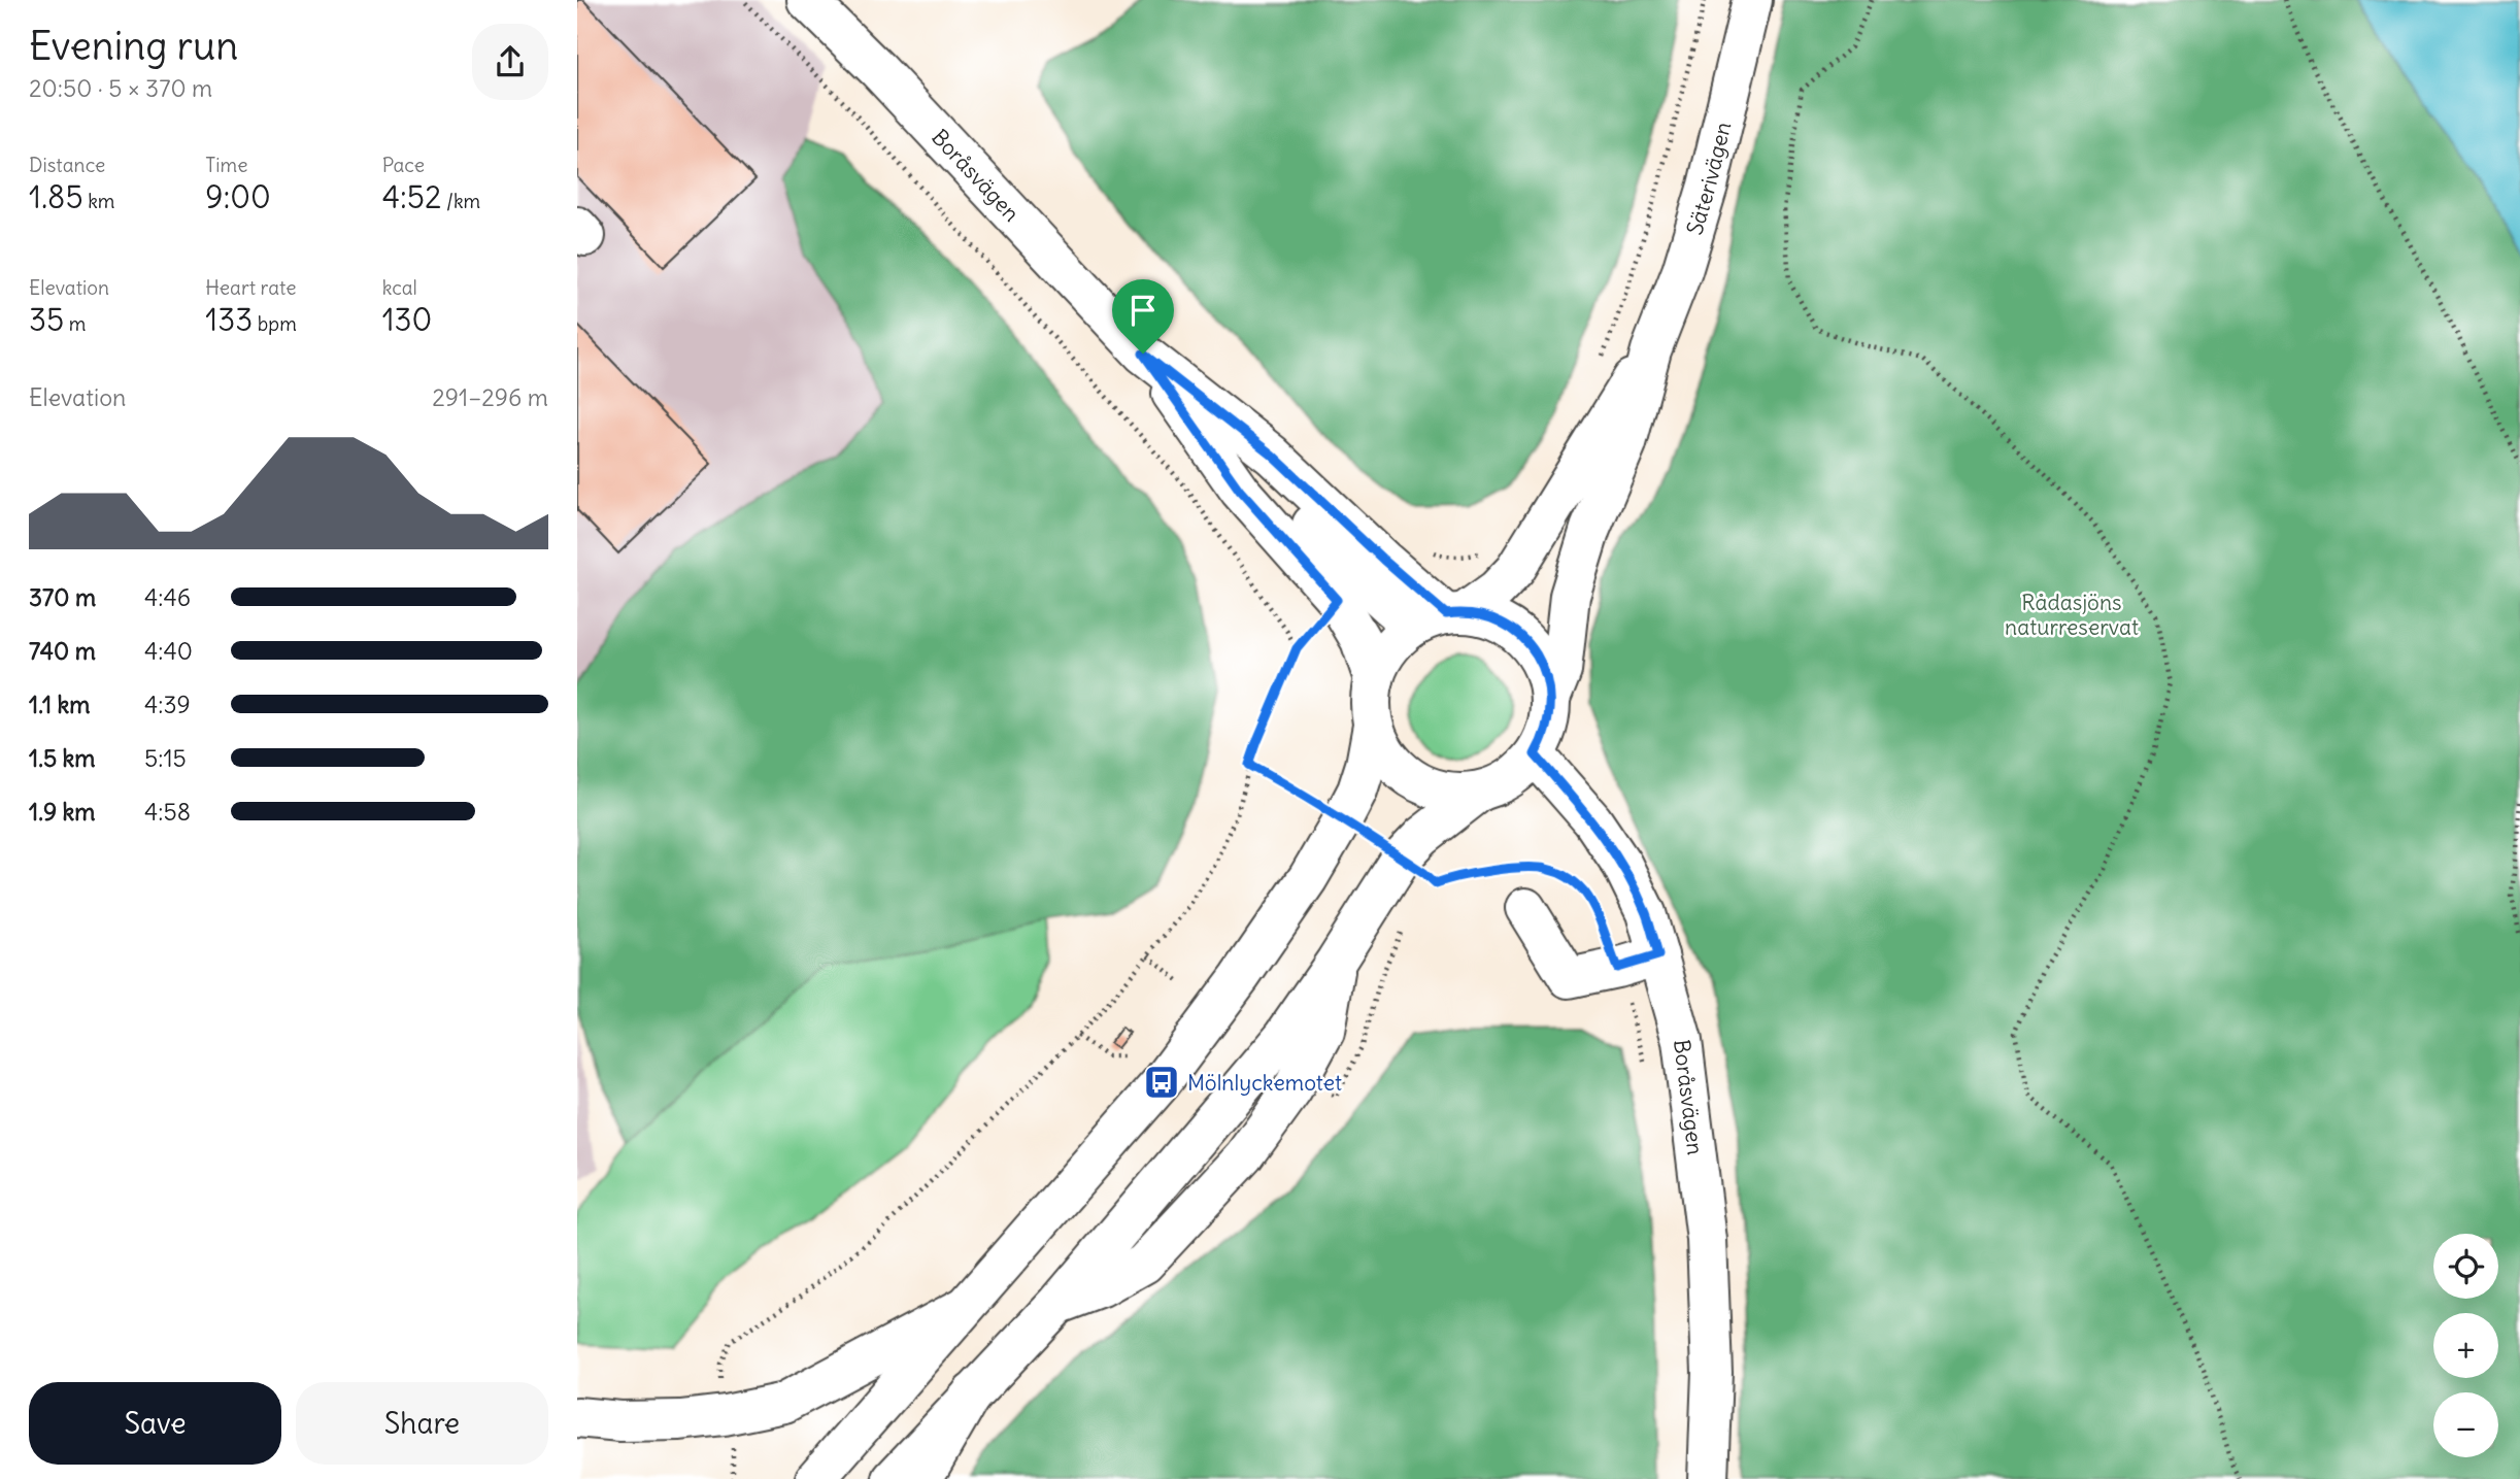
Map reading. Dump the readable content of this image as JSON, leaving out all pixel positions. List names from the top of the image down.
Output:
{
  "streets": {
    "main road": ["Boråsvägen", "Säterivägen"]
  },
  "crossings": [
    ["Boråsvägen", "Säterivägen"]
  ],
  "parks": ["Rådasjöns naturreservat"],
  "places": {
    "bus stop": ["Mölnlyckemotet"]
  },
  "page": {
    "heading": ["Evening run", "20:50 · 5 × 370 m"],
    "stats": [
      ["Distance", "1.85 km"],
      ["Time", "9:00"],
      ["Pace", "4:52 /km"],
      ["Elevation", "35 m"],
      ["Heart rate", "133 bpm"],
      ["kcal", "130"]
    ],
    "chart": ["Elevation", "291–296 m"],
    "list": [
      {
        "name": "370 m",
        "note": "4:46"
      },
      {
        "name": "740 m",
        "note": "4:40"
      },
      {
        "name": "1.1 km",
        "note": "4:39"
      },
      {
        "name": "1.5 km",
        "note": "5:15"
      },
      {
        "name": "1.9 km",
        "note": "4:58"
      }
    ],
    "map_buttons": ["+", "−"],
    "buttons": ["Save", "Share"]
  }
}
